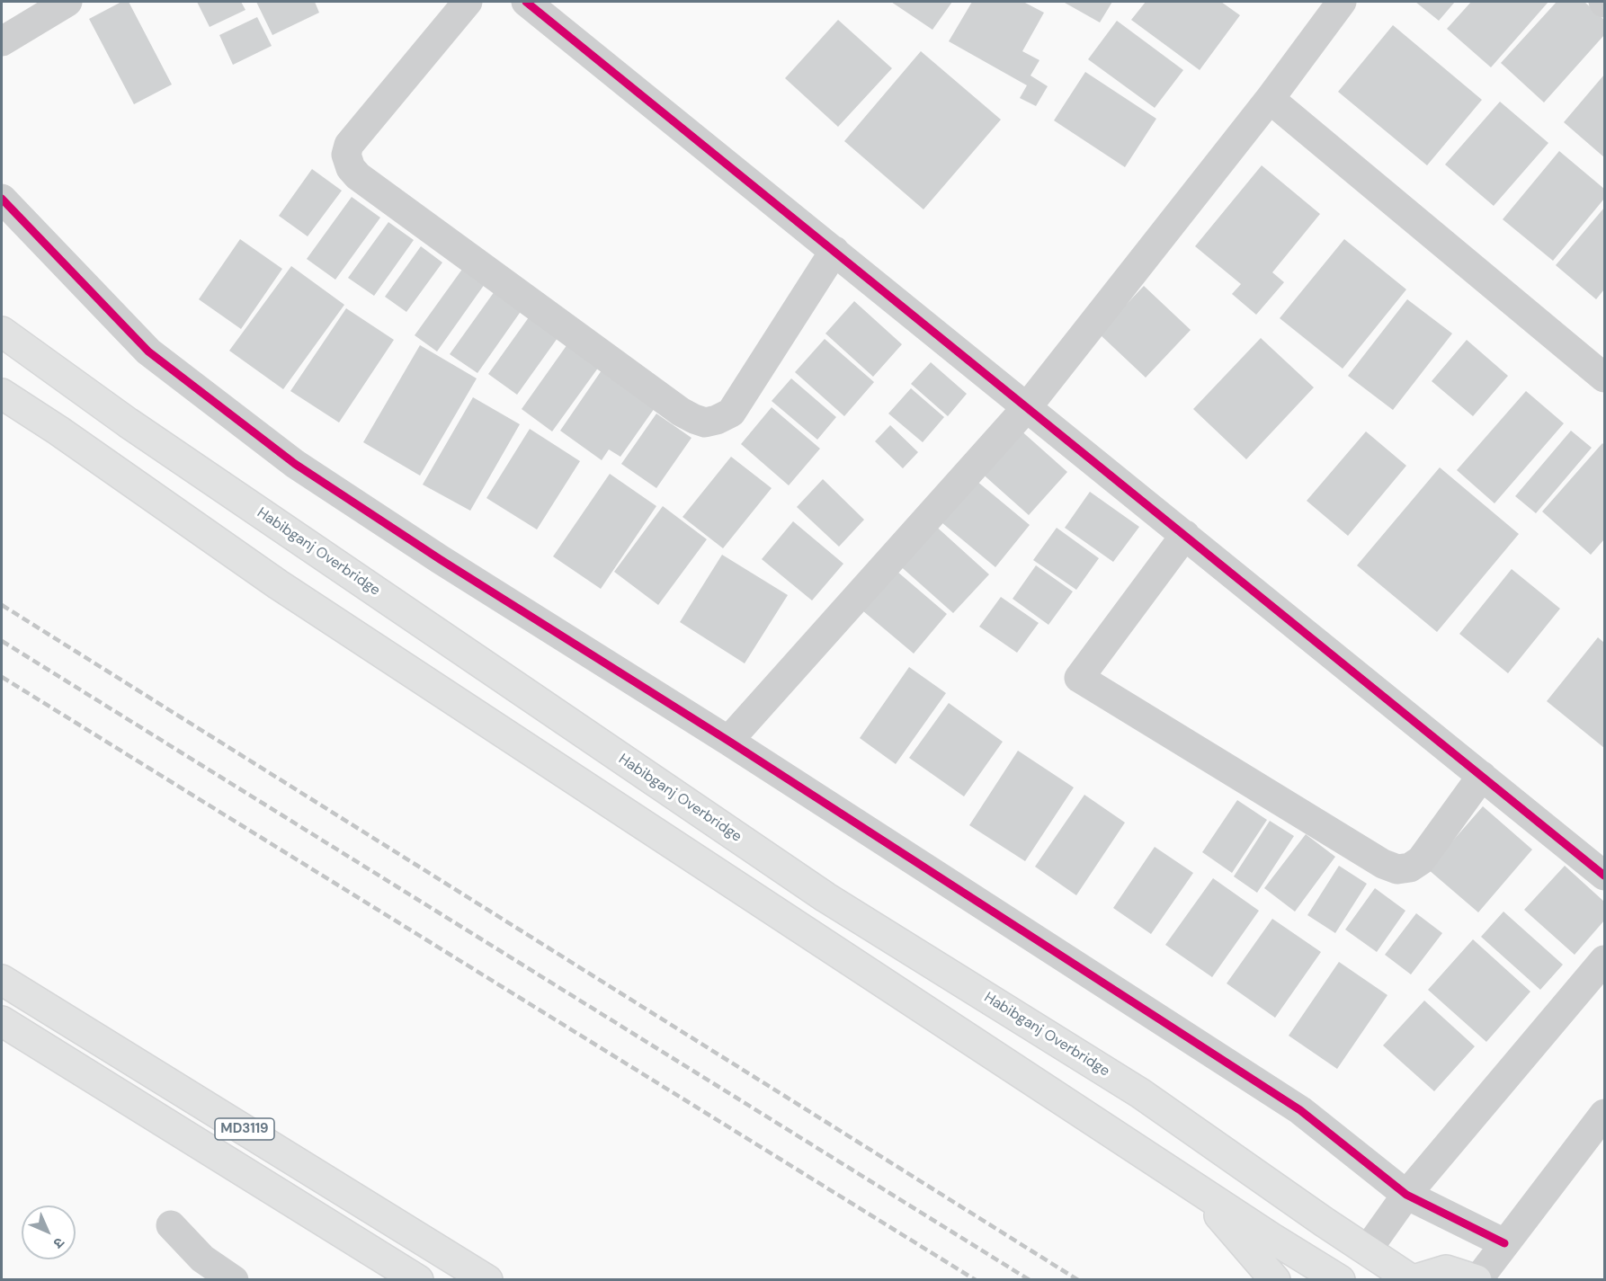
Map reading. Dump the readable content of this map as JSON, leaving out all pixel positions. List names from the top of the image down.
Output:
{
  "streets": {
    "main road": ["Habibganj Overbridge", "MD3119"]
  },
  "north": "bottom right"
}
